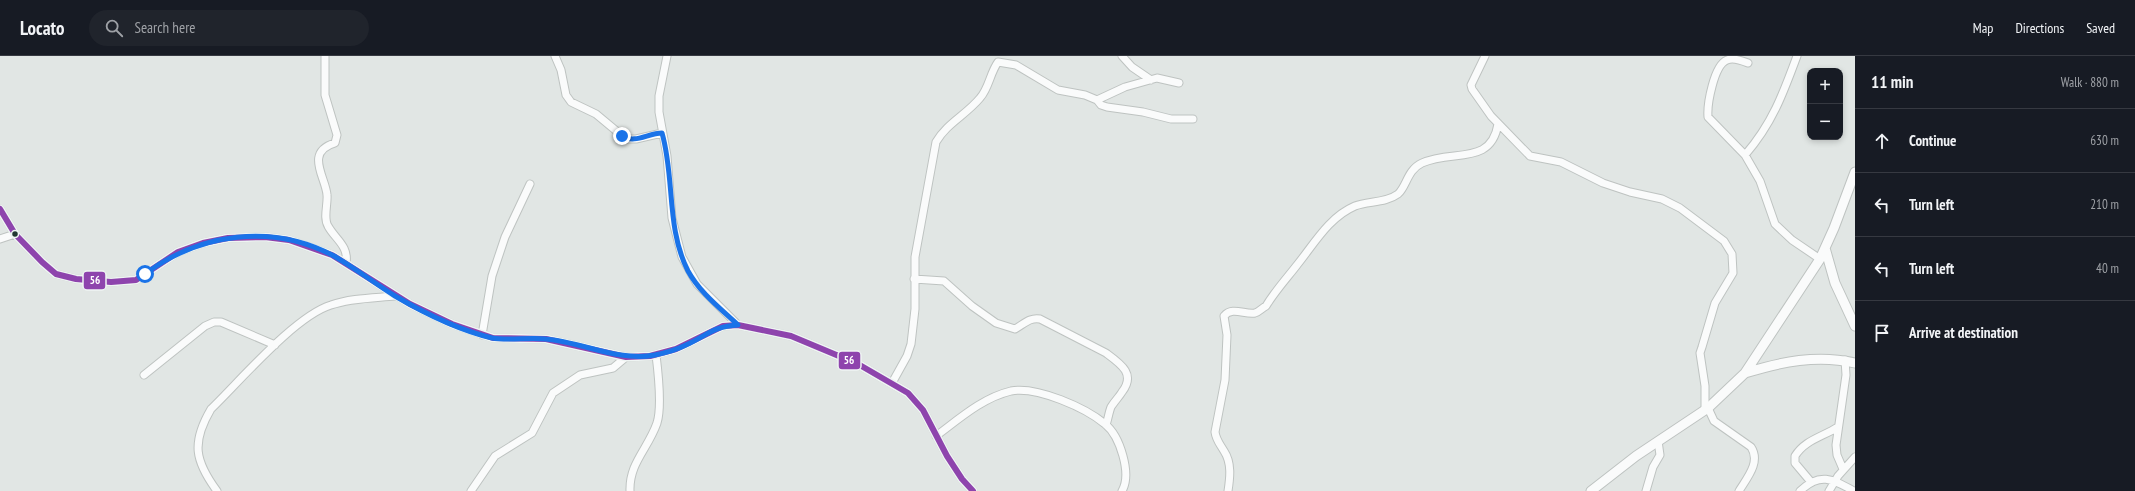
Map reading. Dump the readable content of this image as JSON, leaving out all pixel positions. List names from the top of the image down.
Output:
{
  "lines": ["transit line 56"],
  "page": {
    "header": "Locato",
    "search": "Search here",
    "nav": ["Map", "Directions", "Saved"],
    "heading": ["11 min", "Walk · 880 m"],
    "map_buttons": ["+", "−"],
    "list": [
      ["Continue", "630 m"],
      ["Turn left", "210 m"],
      ["Turn left", "40 m"],
      "Arrive at destination"
    ]
  }
}
